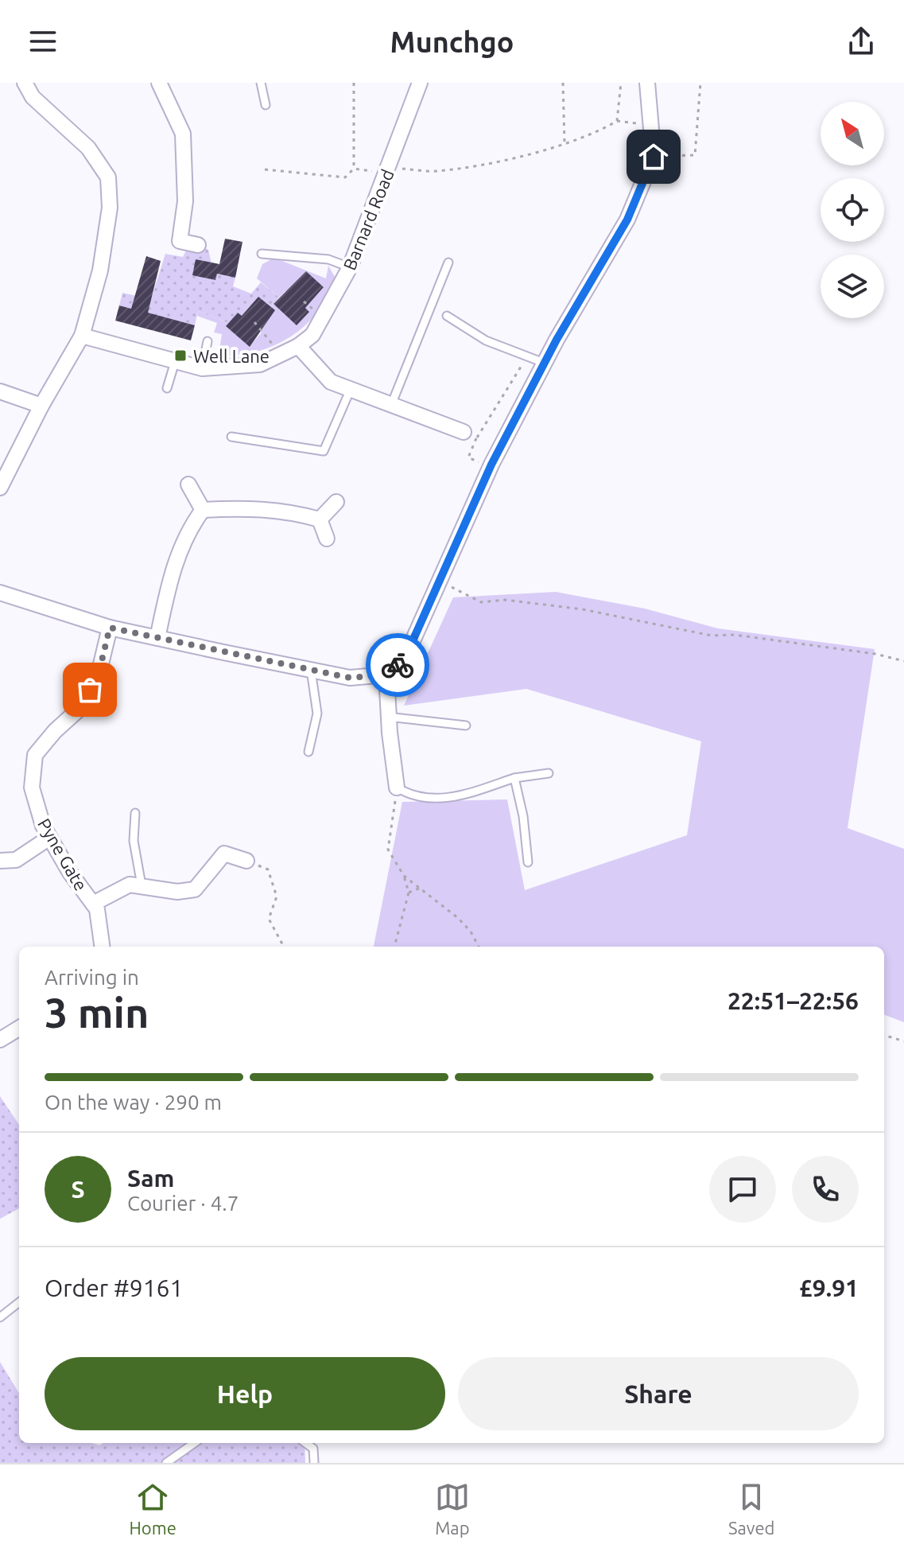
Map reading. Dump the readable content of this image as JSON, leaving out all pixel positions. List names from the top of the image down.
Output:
{
  "streets": {
    "street": ["Barnard Road", "Pyne Gate"]
  },
  "places": {
    "transit": ["Well Lane"]
  },
  "north": "top left",
  "page": {
    "header": "Munchgo",
    "heading": ["3 min", "Arriving in", "22:51–22:56"],
    "panel": [
      "Sam",
      "Courier · 4.7",
      "Order #9161",
      "£9.91"
    ],
    "bar": "On the way · 290 m",
    "round": "S",
    "buttons": ["Help", "Share"],
    "tabs": ["Home", "Map", "Saved"]
  }
}
